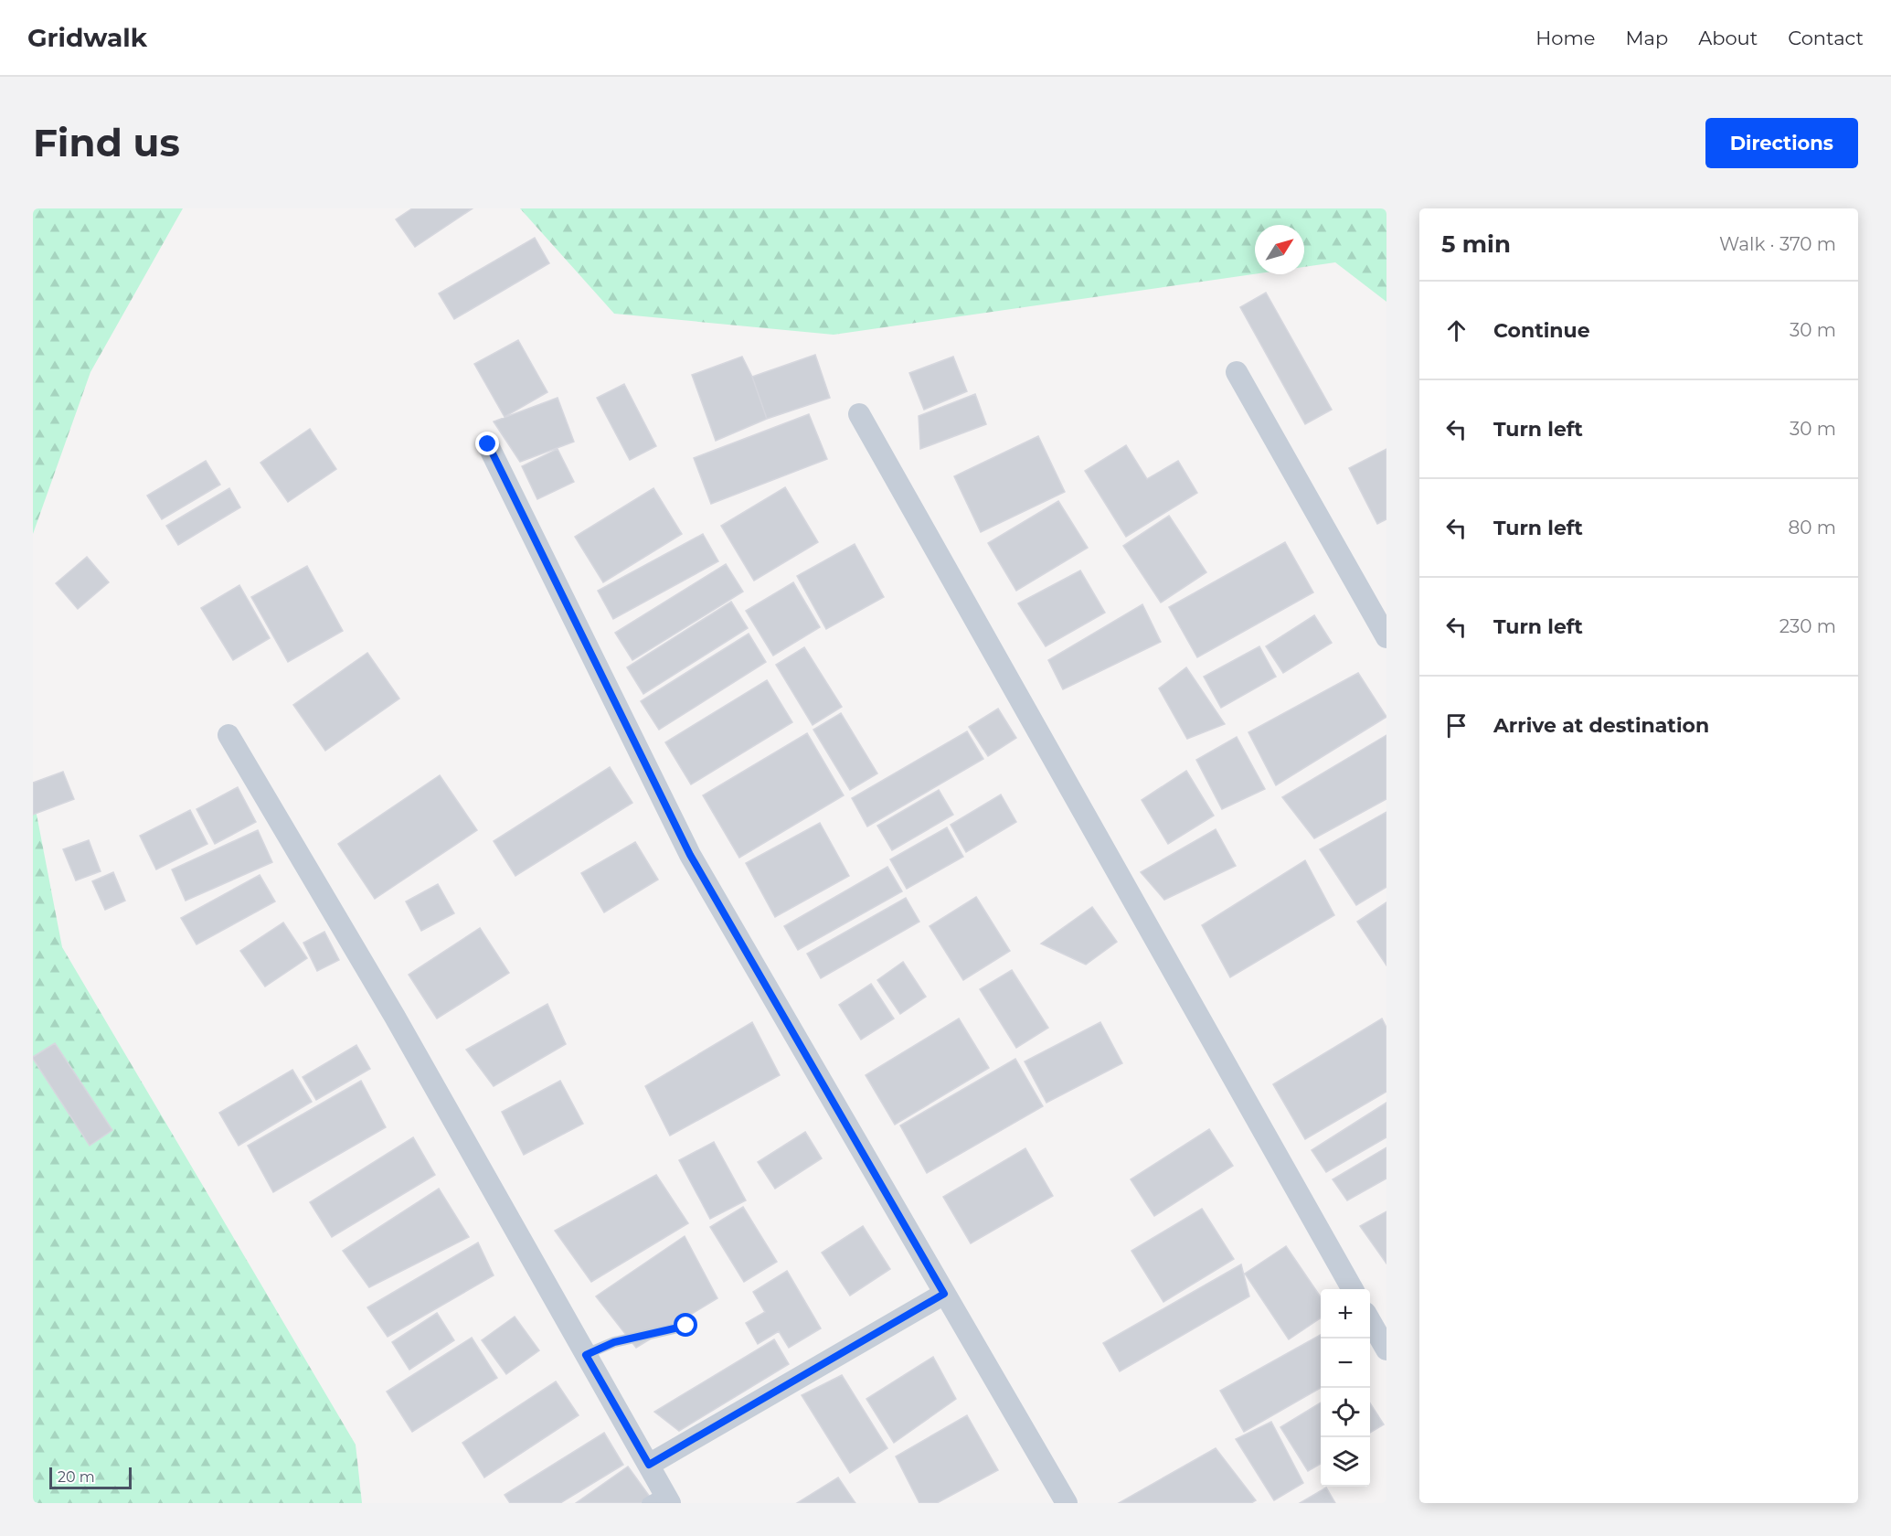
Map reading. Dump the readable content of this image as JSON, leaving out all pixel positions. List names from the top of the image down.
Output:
{
  "scale_bar": "20 m",
  "north": "top right",
  "page": {
    "header": "Gridwalk",
    "nav": [
      "Home",
      "Map",
      "About",
      "Contact"
    ],
    "buttons": "Directions",
    "title": "Find us",
    "heading": ["5 min", "Walk · 370 m"],
    "list": [
      ["Continue", "30 m"],
      ["Turn left", "30 m"],
      ["Turn left", "80 m"],
      ["Turn left", "230 m"],
      "Arrive at destination"
    ],
    "map_buttons": ["+", "−"],
    "scale": "20 m"
  }
}
